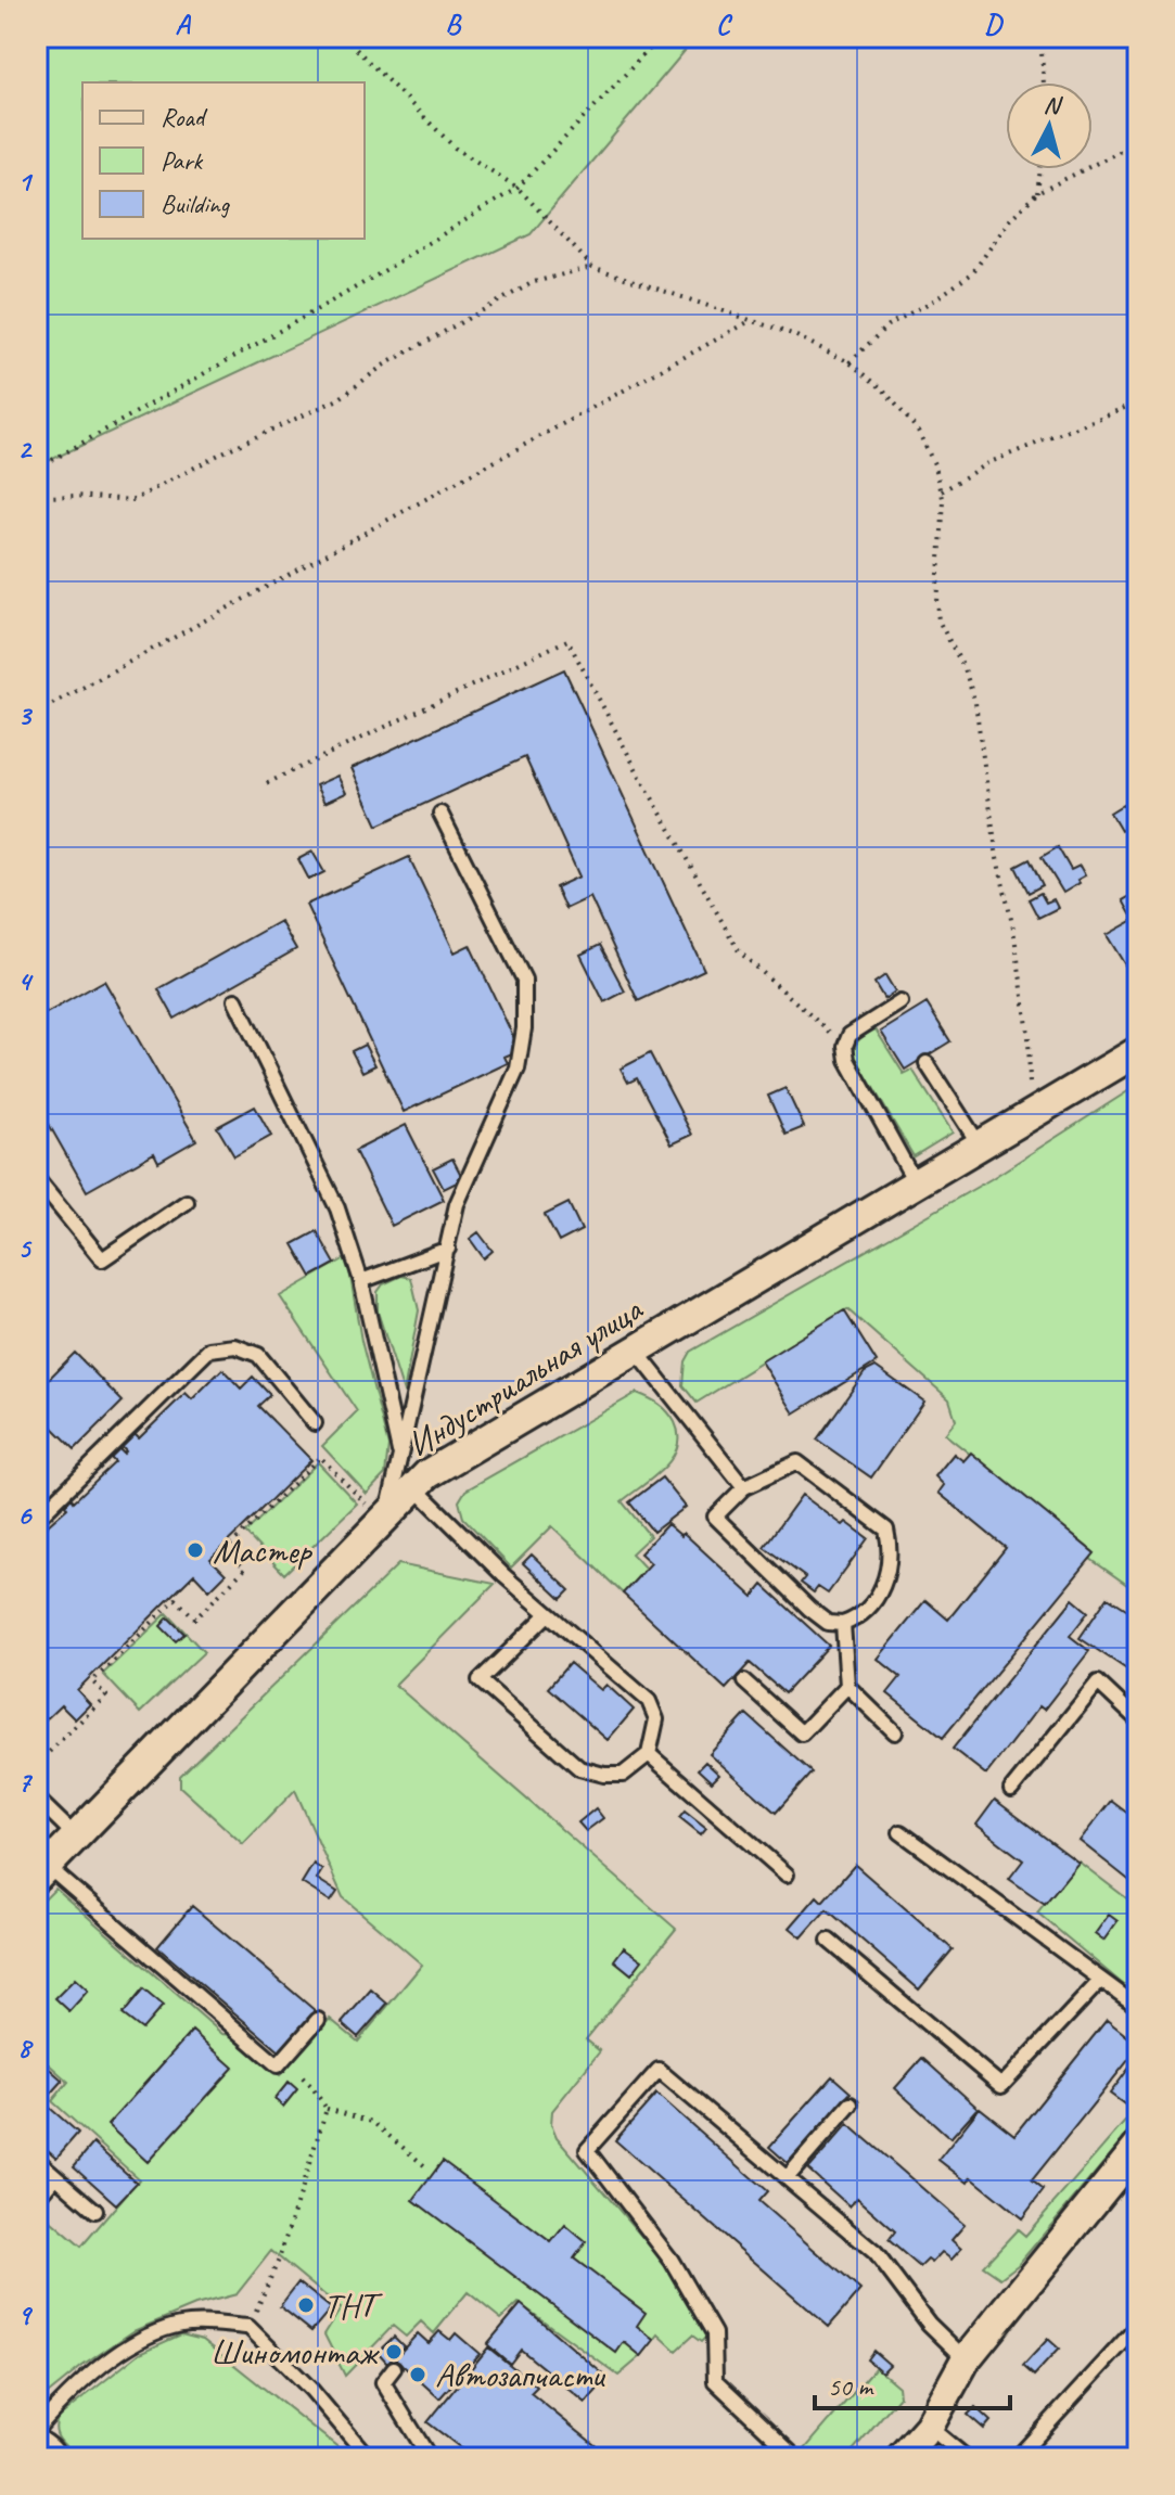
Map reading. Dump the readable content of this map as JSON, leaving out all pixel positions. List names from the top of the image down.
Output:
{
  "streets": {
    "street": ["Индустриальная улица"]
  },
  "places": [
    "Мастер",
    "ТНТ",
    "Шиномонтаж",
    "Автозапчасти"
  ],
  "legend": ["Road", "Park", "Building"],
  "scale_bar": "50 m",
  "north": "top",
  "grid": {
    "columns": [
      "A",
      "B",
      "C",
      "D"
    ],
    "rows": [
      "1",
      "2",
      "3",
      "4",
      "5",
      "6",
      "7",
      "8",
      "9"
    ]
  }
}
